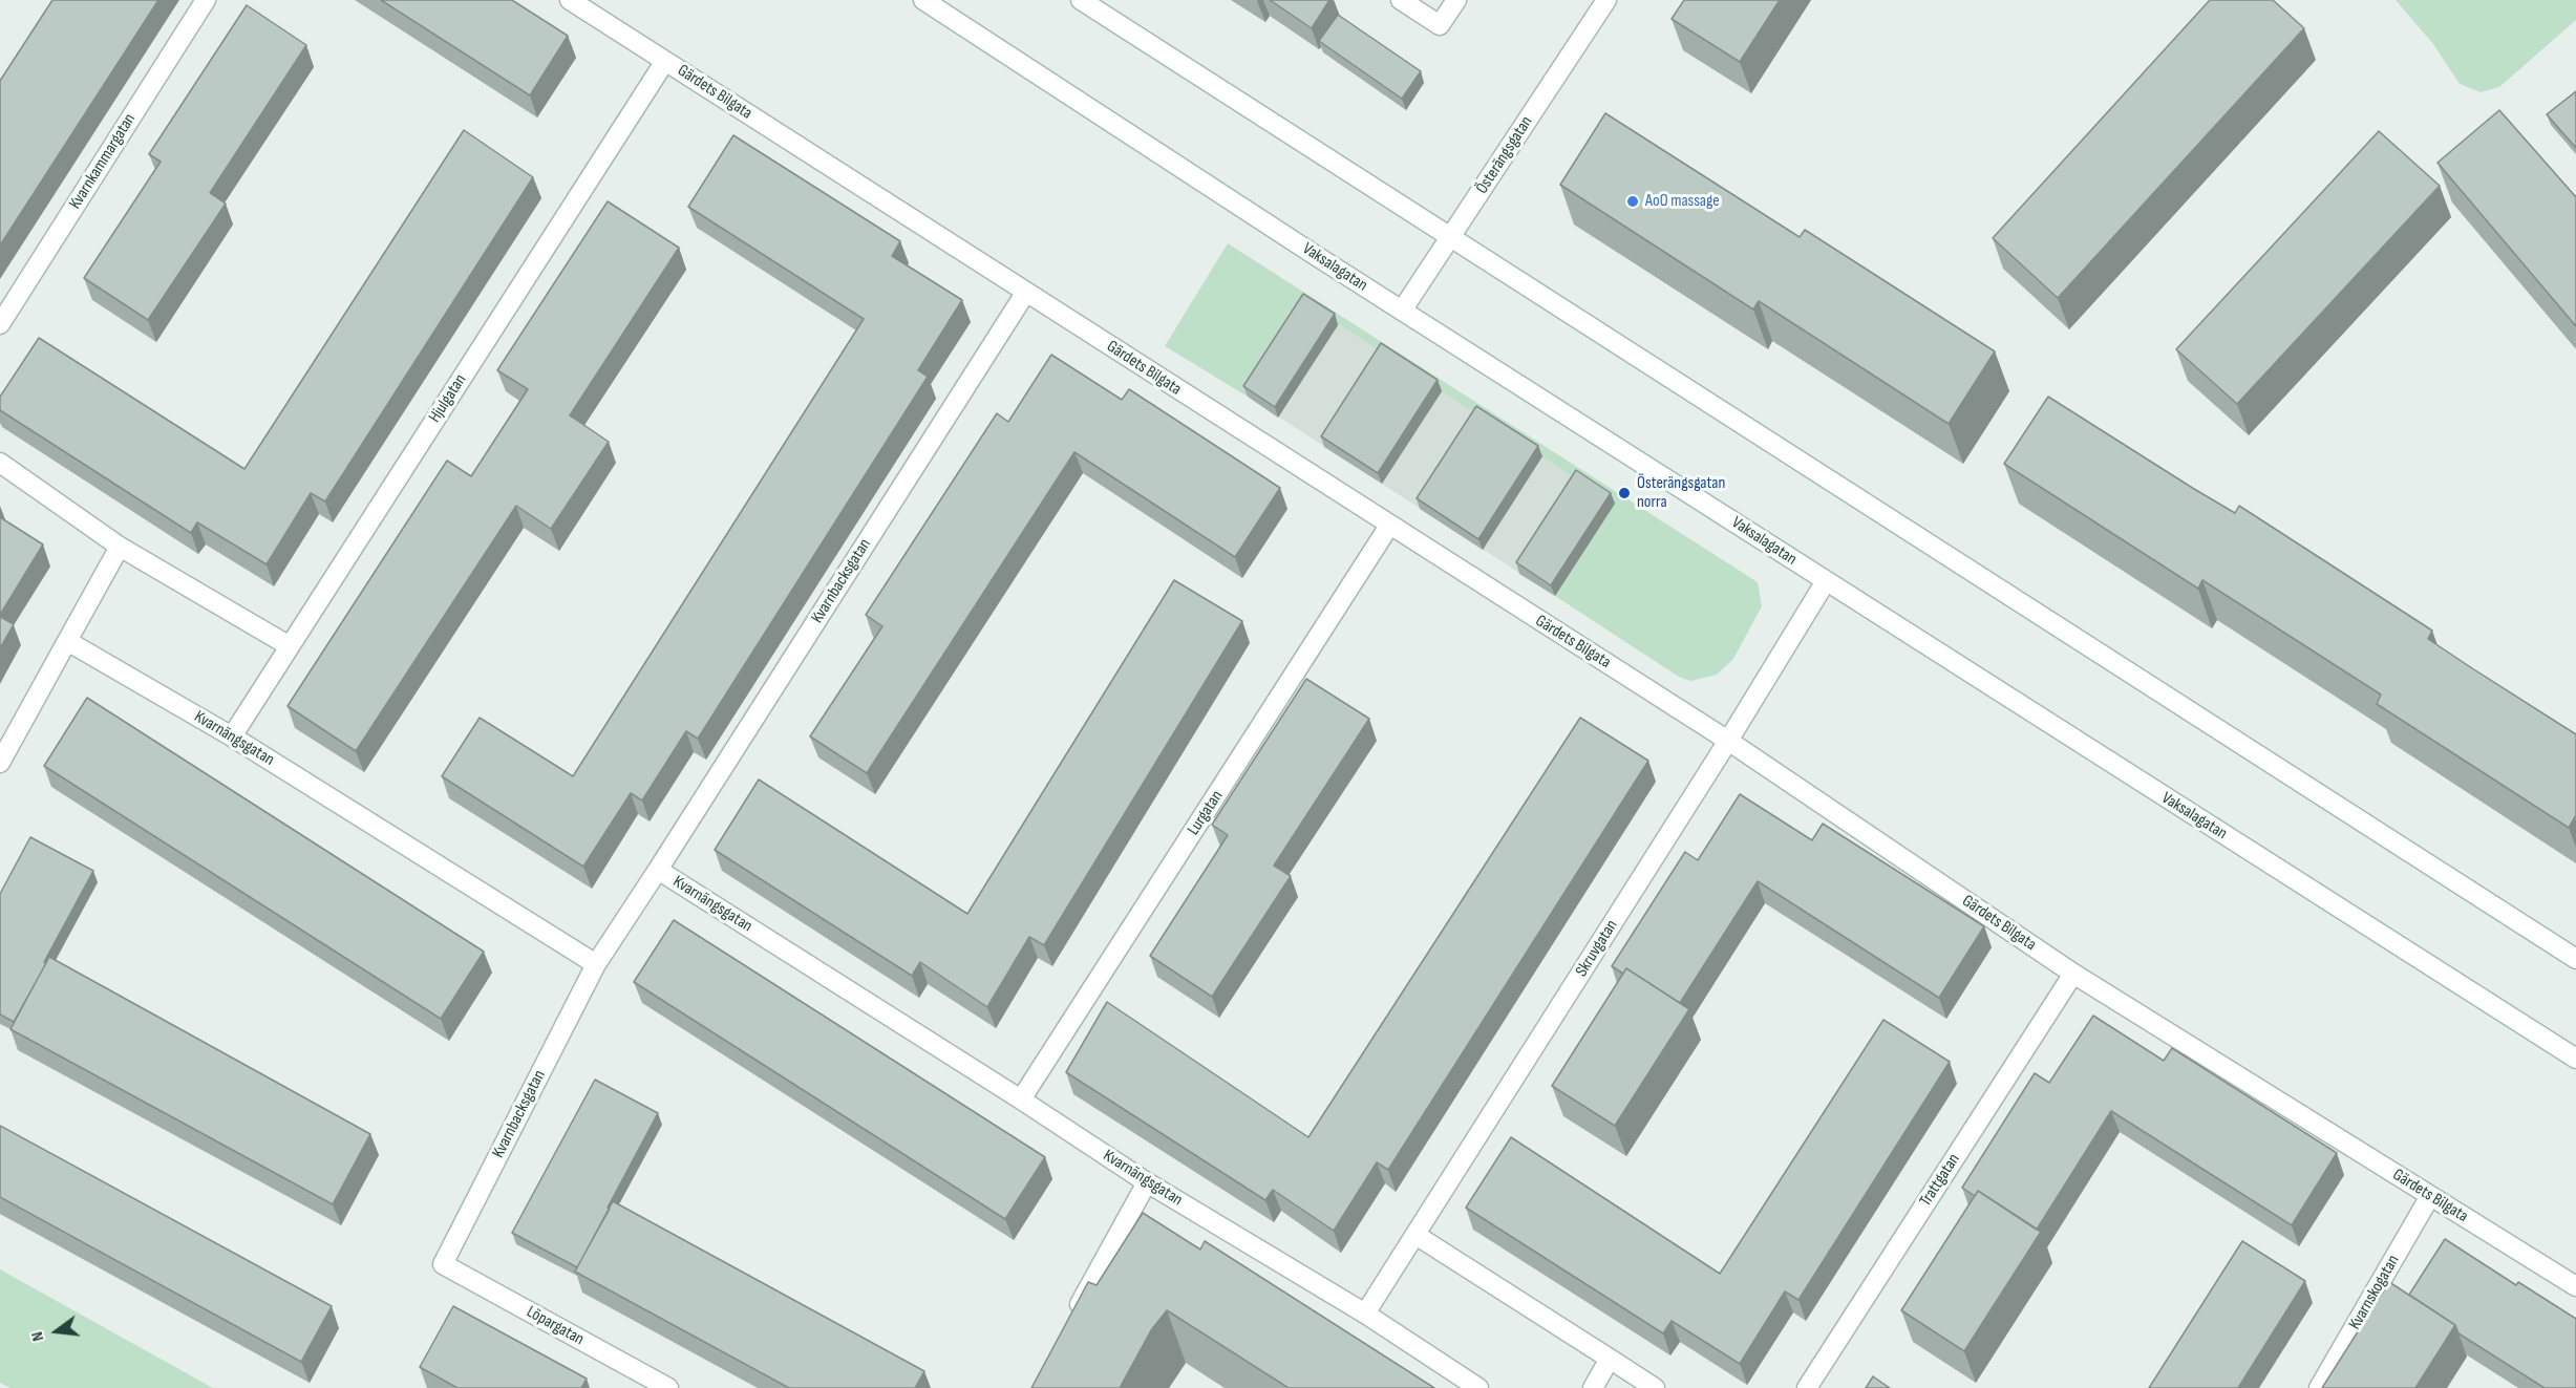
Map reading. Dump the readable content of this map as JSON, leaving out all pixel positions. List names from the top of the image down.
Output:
{
  "streets": {
    "street": [
      "Gärdets Bilgata",
      "Österängsgatan",
      "Kvarnkammargatan",
      "Vaksalagatan",
      "Hjulgatan",
      "Kvarnbacksgatan",
      "Kvarnängsgatan",
      "Lurgatan",
      "Skruvgatan",
      "Trattgatan",
      "Kvarnskogatan",
      "Löpargatan"
    ]
  },
  "crossings": [
    ["Gärdets Bilgata", "Hjulgatan"],
    ["Gärdets Bilgata", "Kvarnbacksgatan"],
    ["Gärdets Bilgata", "Lurgatan"],
    ["Gärdets Bilgata", "Skruvgatan"],
    ["Gärdets Bilgata", "Trattgatan"],
    ["Gärdets Bilgata", "Kvarnskogatan"],
    ["Österängsgatan", "Vaksalagatan"],
    ["Vaksalagatan", "Skruvgatan"],
    ["Hjulgatan", "Kvarnängsgatan"],
    ["Kvarnbacksgatan", "Kvarnängsgatan"],
    ["Kvarnbacksgatan", "Löpargatan"],
    ["Kvarnängsgatan", "Lurgatan"],
    ["Kvarnängsgatan", "Skruvgatan"]
  ],
  "places": ["AoO massage", "Österängsgatan norra"],
  "north": "left"
}
